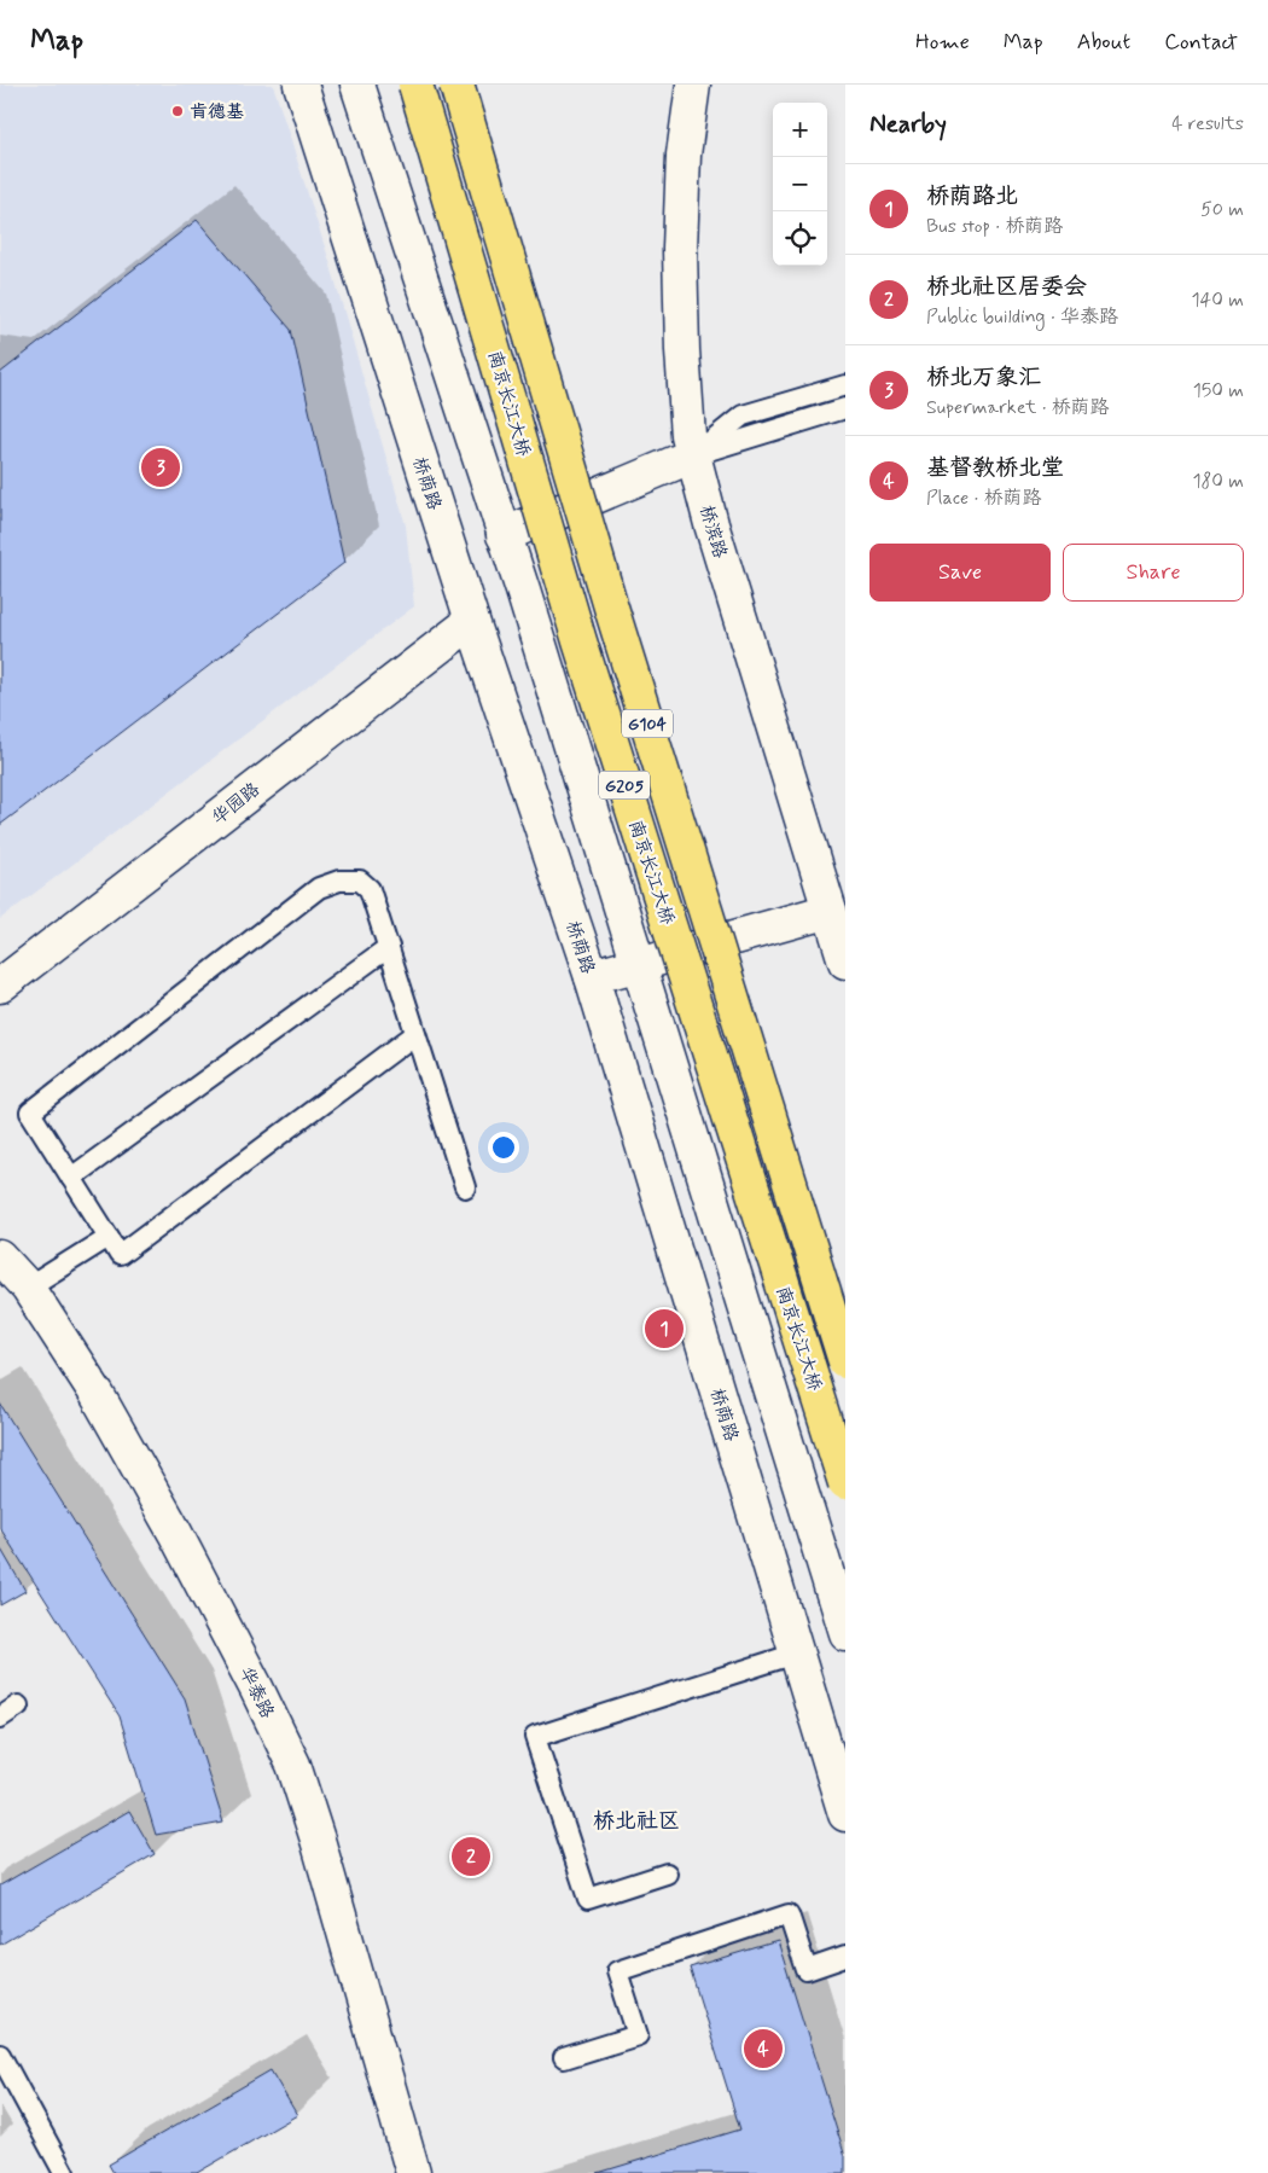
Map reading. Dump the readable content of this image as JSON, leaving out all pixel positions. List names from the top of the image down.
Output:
{
  "streets": {
    "highway": ["南京长江大桥", "G104", "G205"],
    "street": [
      "桥荫路",
      "桥滨路",
      "华园路",
      "华泰路"
    ]
  },
  "crossings": [
    ["桥荫路", "华园路"]
  ],
  "districts": ["桥北社区"],
  "places": ["肯德基"],
  "page": {
    "header": "Map",
    "nav": [
      "Home",
      "Map",
      "About",
      "Contact"
    ],
    "heading": ["Nearby", "4 results"],
    "map_buttons": ["+", "−"],
    "list": [
      {
        "mark": "1",
        "name": "桥荫路北",
        "note": "Bus stop · 桥荫路",
        "value": "50 m"
      },
      {
        "mark": "2",
        "name": "桥北社区居委会",
        "note": "Public building · 华泰路",
        "value": "140 m"
      },
      {
        "mark": "3",
        "name": "桥北万象汇",
        "note": "Supermarket · 桥荫路",
        "value": "150 m"
      },
      {
        "mark": "4",
        "name": "基督教桥北堂",
        "note": "Place · 桥荫路",
        "value": "180 m"
      }
    ],
    "pins": [
      "3",
      "1",
      "2",
      "4"
    ],
    "buttons": ["Save", "Share"]
  }
}
